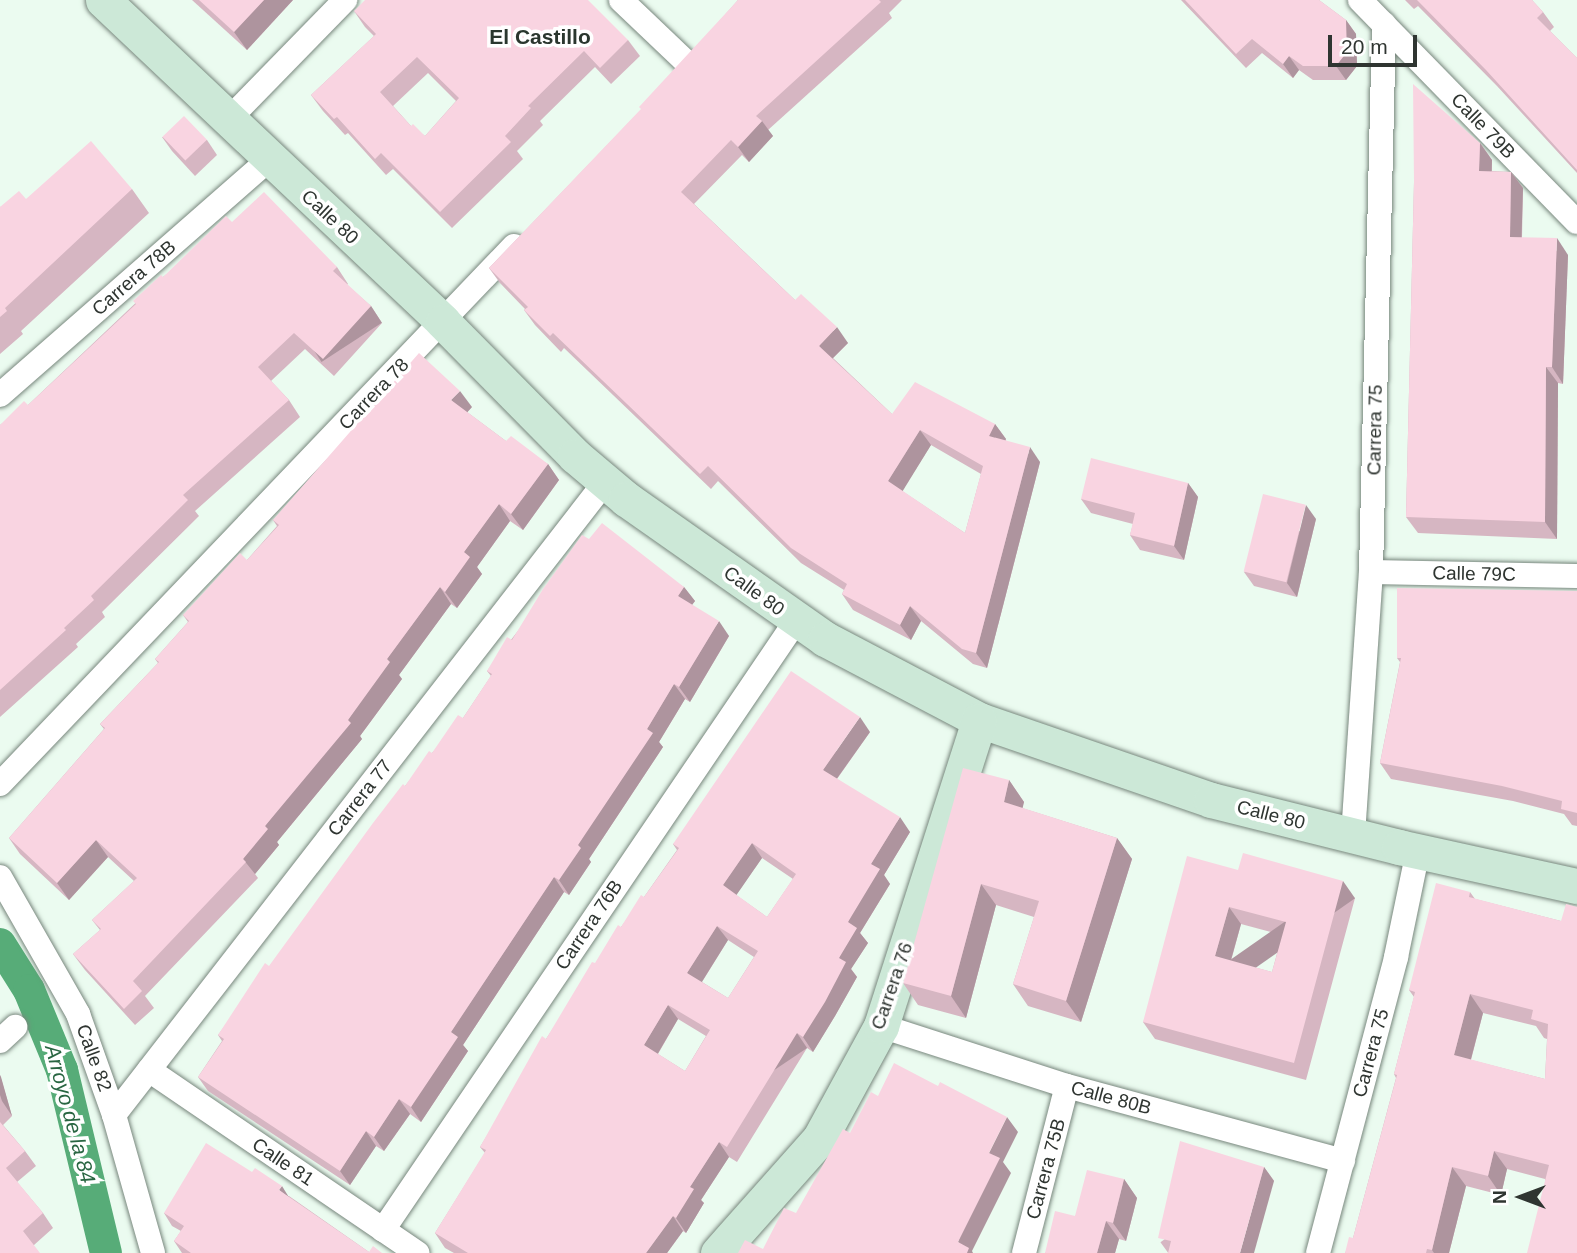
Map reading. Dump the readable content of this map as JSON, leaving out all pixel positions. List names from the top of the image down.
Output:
{
  "streets": {
    "street": [
      "Calle 79B",
      "Calle 80",
      "Carrera 78B",
      "Carrera 78",
      "Carrera 75",
      "Calle 79C",
      "Carrera 77",
      "Carrera 76B",
      "Carrera 76",
      "Calle 82",
      "Calle 80B",
      "Calle 81",
      "Carrera 75B"
    ]
  },
  "crossings": [
    ["Calle 79B", "Carrera 75"],
    ["Calle 80", "Carrera 78B"],
    ["Calle 80", "Carrera 78"],
    ["Calle 80", "Carrera 75"],
    ["Calle 80", "Carrera 77"],
    ["Calle 80", "Carrera 76B"],
    ["Calle 80", "Carrera 76"],
    ["Carrera 75", "Calle 79C"],
    ["Carrera 75", "Calle 80B"],
    ["Carrera 77", "Calle 82"],
    ["Carrera 77", "Calle 81"],
    ["Carrera 76B", "Calle 81"],
    ["Carrera 76", "Calle 80B"],
    ["Calle 80B", "Carrera 75B"]
  ],
  "districts": ["El Castillo"],
  "water": ["Arroyo de la 84"],
  "scale_bar": "20 m",
  "north": "left"
}
